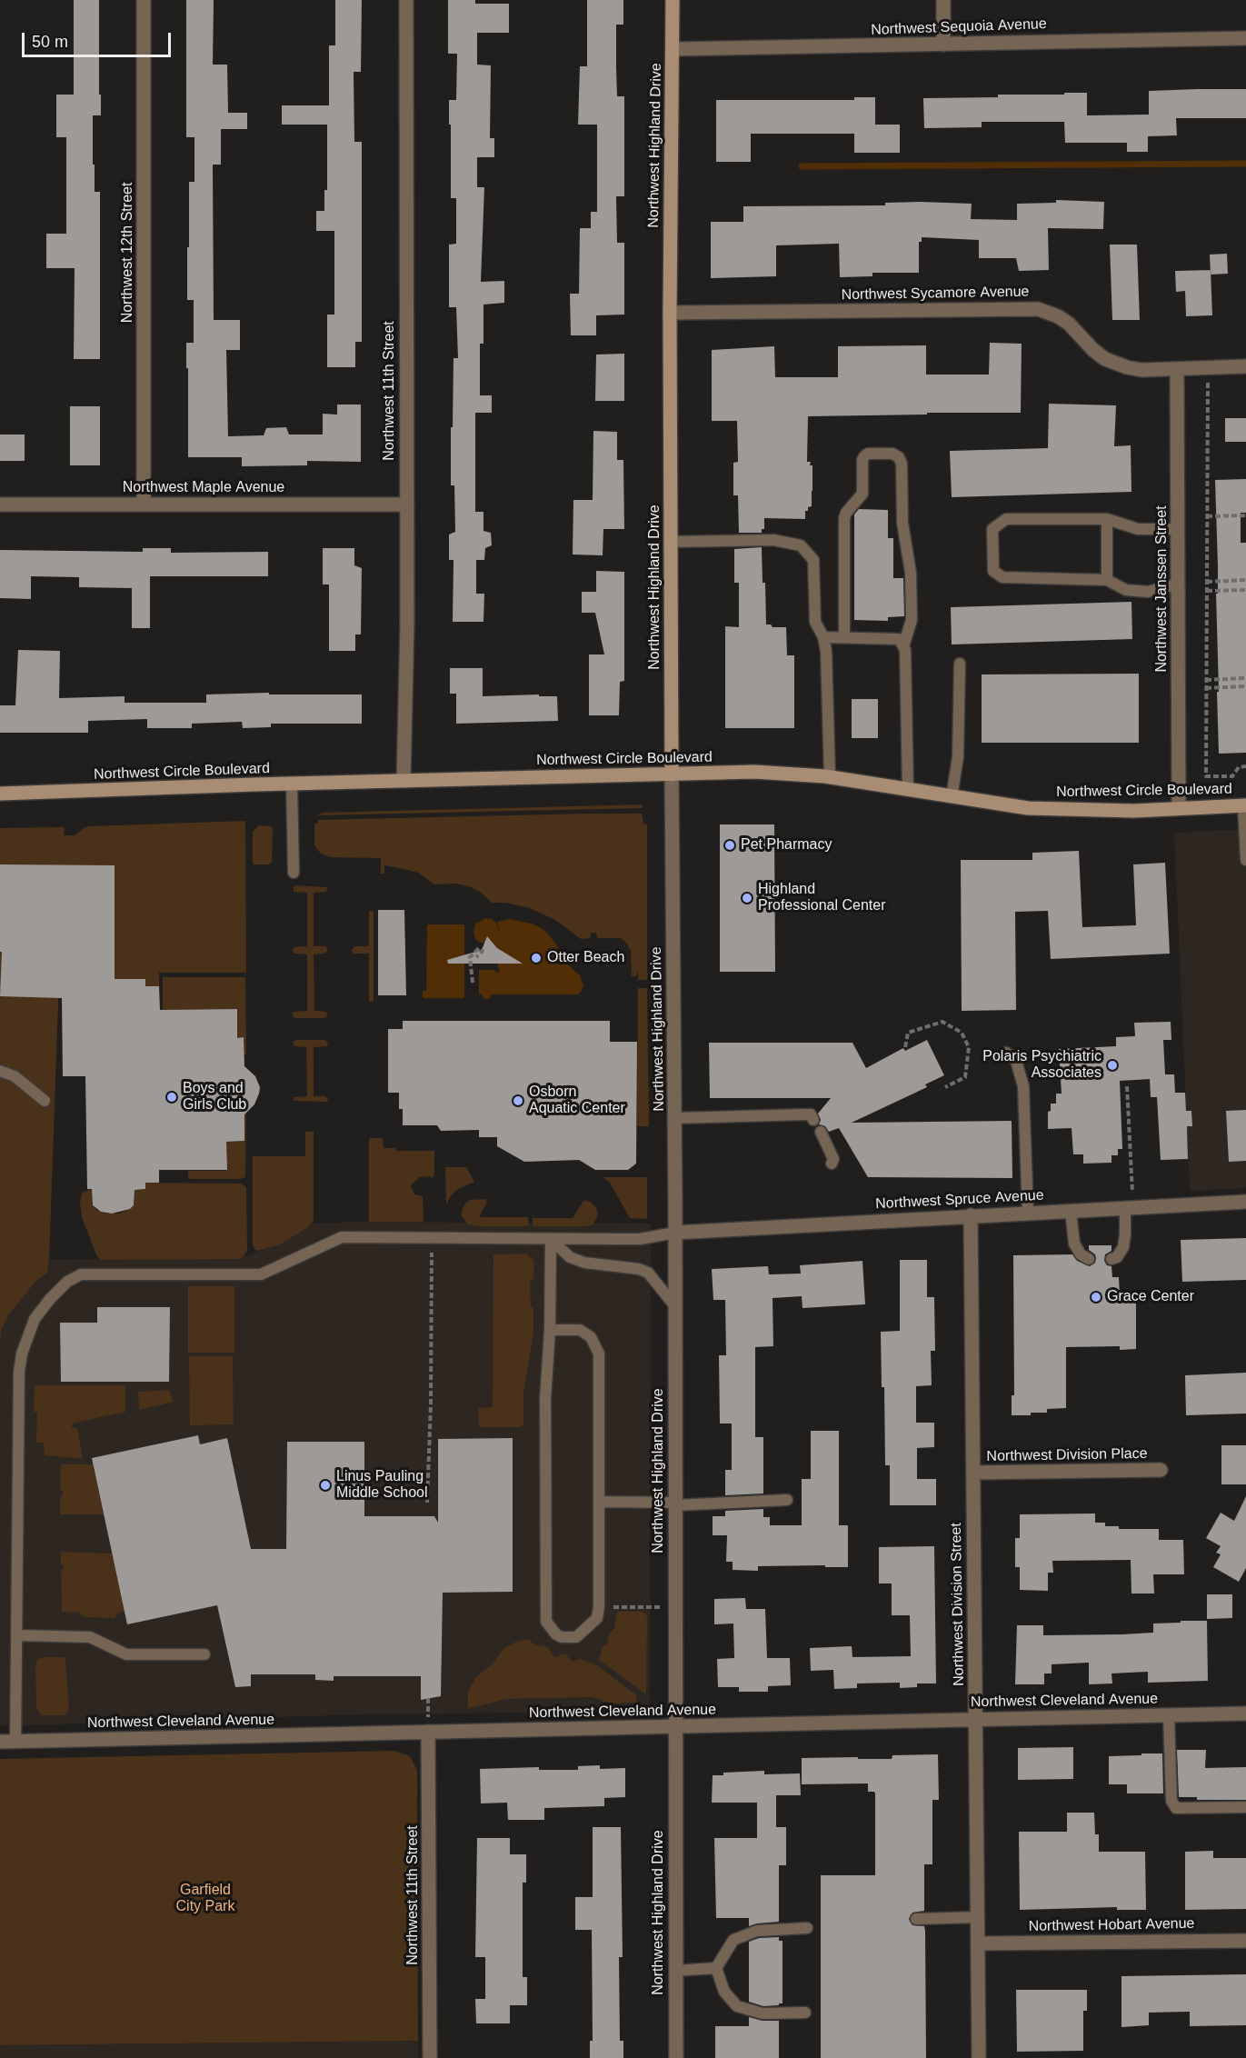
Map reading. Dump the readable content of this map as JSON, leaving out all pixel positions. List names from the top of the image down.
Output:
{
  "streets": {
    "main road": ["Northwest Highland Drive", "Northwest Circle Boulevard"],
    "street": [
      "Northwest Sequoia Avenue",
      "Northwest 12th Street",
      "Northwest Sycamore Avenue",
      "Northwest 11th Street",
      "Northwest Maple Avenue",
      "Northwest Janssen Street",
      "Northwest Spruce Avenue",
      "Northwest Division Place",
      "Northwest Division Street",
      "Northwest Cleveland Avenue",
      "Northwest Hobart Avenue"
    ]
  },
  "crossings": [
    ["Northwest Sequoia Avenue", "Northwest Highland Drive"],
    ["Northwest Highland Drive", "Northwest Sycamore Avenue"],
    ["Northwest Highland Drive", "Northwest Circle Boulevard"],
    ["Northwest Highland Drive", "Northwest Spruce Avenue"],
    ["Northwest Highland Drive", "Northwest Cleveland Avenue"],
    ["Northwest 12th Street", "Northwest Maple Avenue"],
    ["Northwest Sycamore Avenue", "Northwest Janssen Street"],
    ["Northwest 11th Street", "Northwest Maple Avenue"],
    ["Northwest 11th Street", "Northwest Circle Boulevard"],
    ["Northwest 11th Street", "Northwest Cleveland Avenue"],
    ["Northwest Janssen Street", "Northwest Circle Boulevard"],
    ["Northwest Spruce Avenue", "Northwest Division Street"],
    ["Northwest Division Place", "Northwest Division Street"],
    ["Northwest Division Street", "Northwest Cleveland Avenue"],
    ["Northwest Division Street", "Northwest Hobart Avenue"]
  ],
  "parks": ["Garfield City Park"],
  "places": [
    "Pet Pharmacy",
    "Highland Professional Center",
    "Otter Beach",
    "Polaris Psychiatric Associates",
    "Boys and Girls Club",
    "Osborn Aquatic Center",
    "Grace Center",
    "Linus Pauling Middle School"
  ],
  "scale_bar": "50 m"
}
